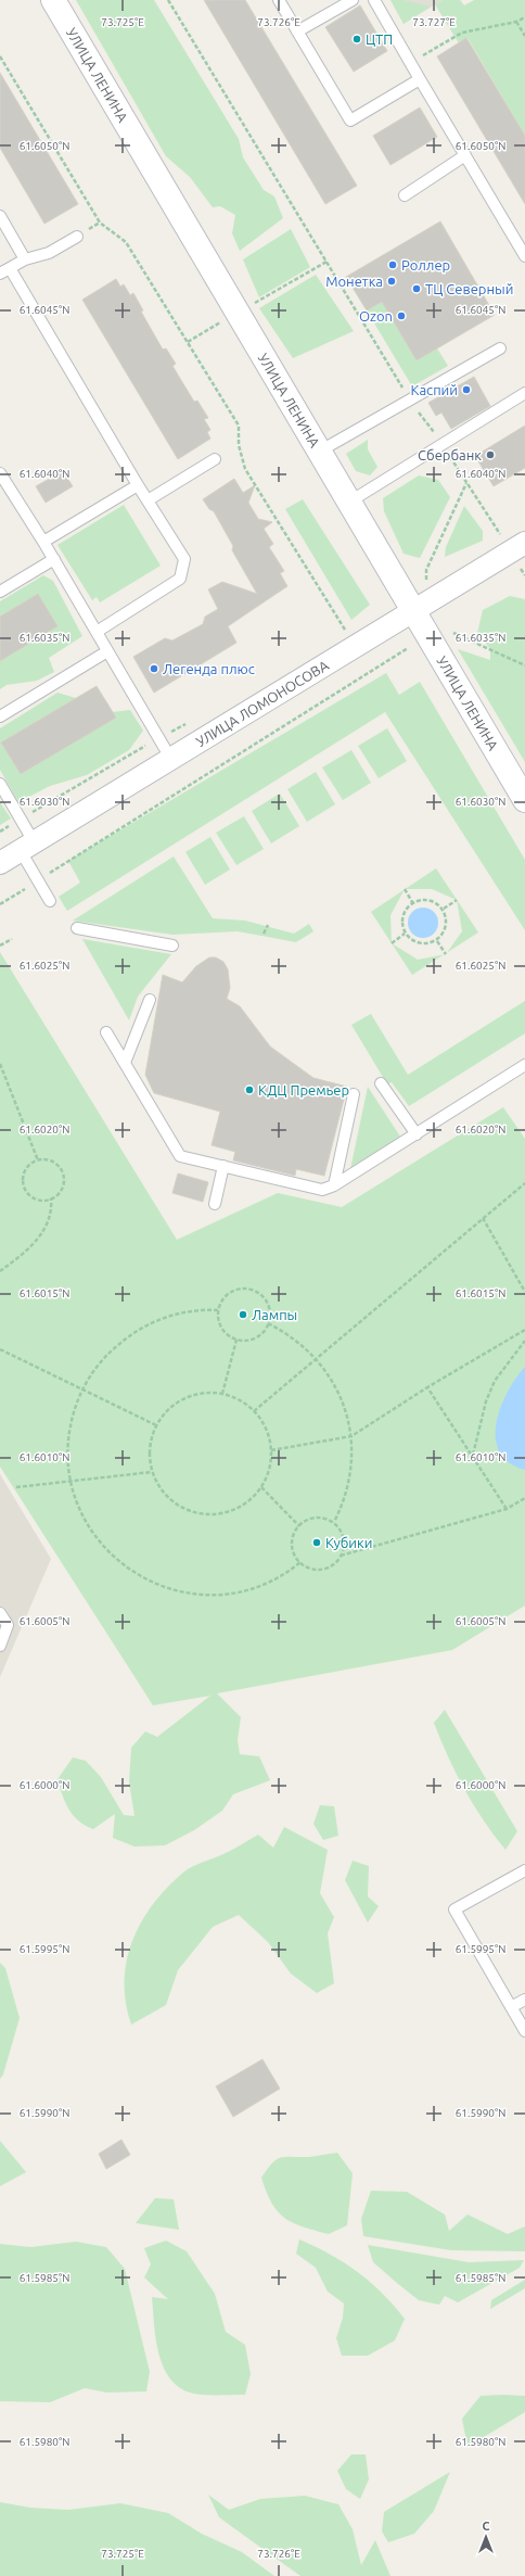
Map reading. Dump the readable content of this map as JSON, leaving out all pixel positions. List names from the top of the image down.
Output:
{
  "streets": {
    "street": ["УЛИЦА ЛЕНИНА", "УЛИЦА ЛОМОНОСОВА"]
  },
  "crossings": [
    ["УЛИЦА ЛЕНИНА", "УЛИЦА ЛОМОНОСОВА"]
  ],
  "places": [
    "ЦТП",
    "Роллер",
    "Монетка",
    "ТЦ Северный",
    "Ozon",
    "Каспий",
    "Сбербанк",
    "Легенда плюс",
    "КДЦ Премьер",
    "Лампы",
    "Кубики"
  ],
  "north": "top",
  "coordinates": [
    "73.725°E",
    "73.726°E",
    "73.727°E",
    "61.6050°N",
    "61.6045°N",
    "61.6040°N",
    "61.6035°N",
    "61.6030°N",
    "61.6025°N",
    "61.6020°N",
    "61.6015°N",
    "61.6010°N",
    "61.6005°N",
    "61.6000°N",
    "61.5995°N",
    "61.5990°N",
    "61.5985°N",
    "61.5980°N"
  ]
}
